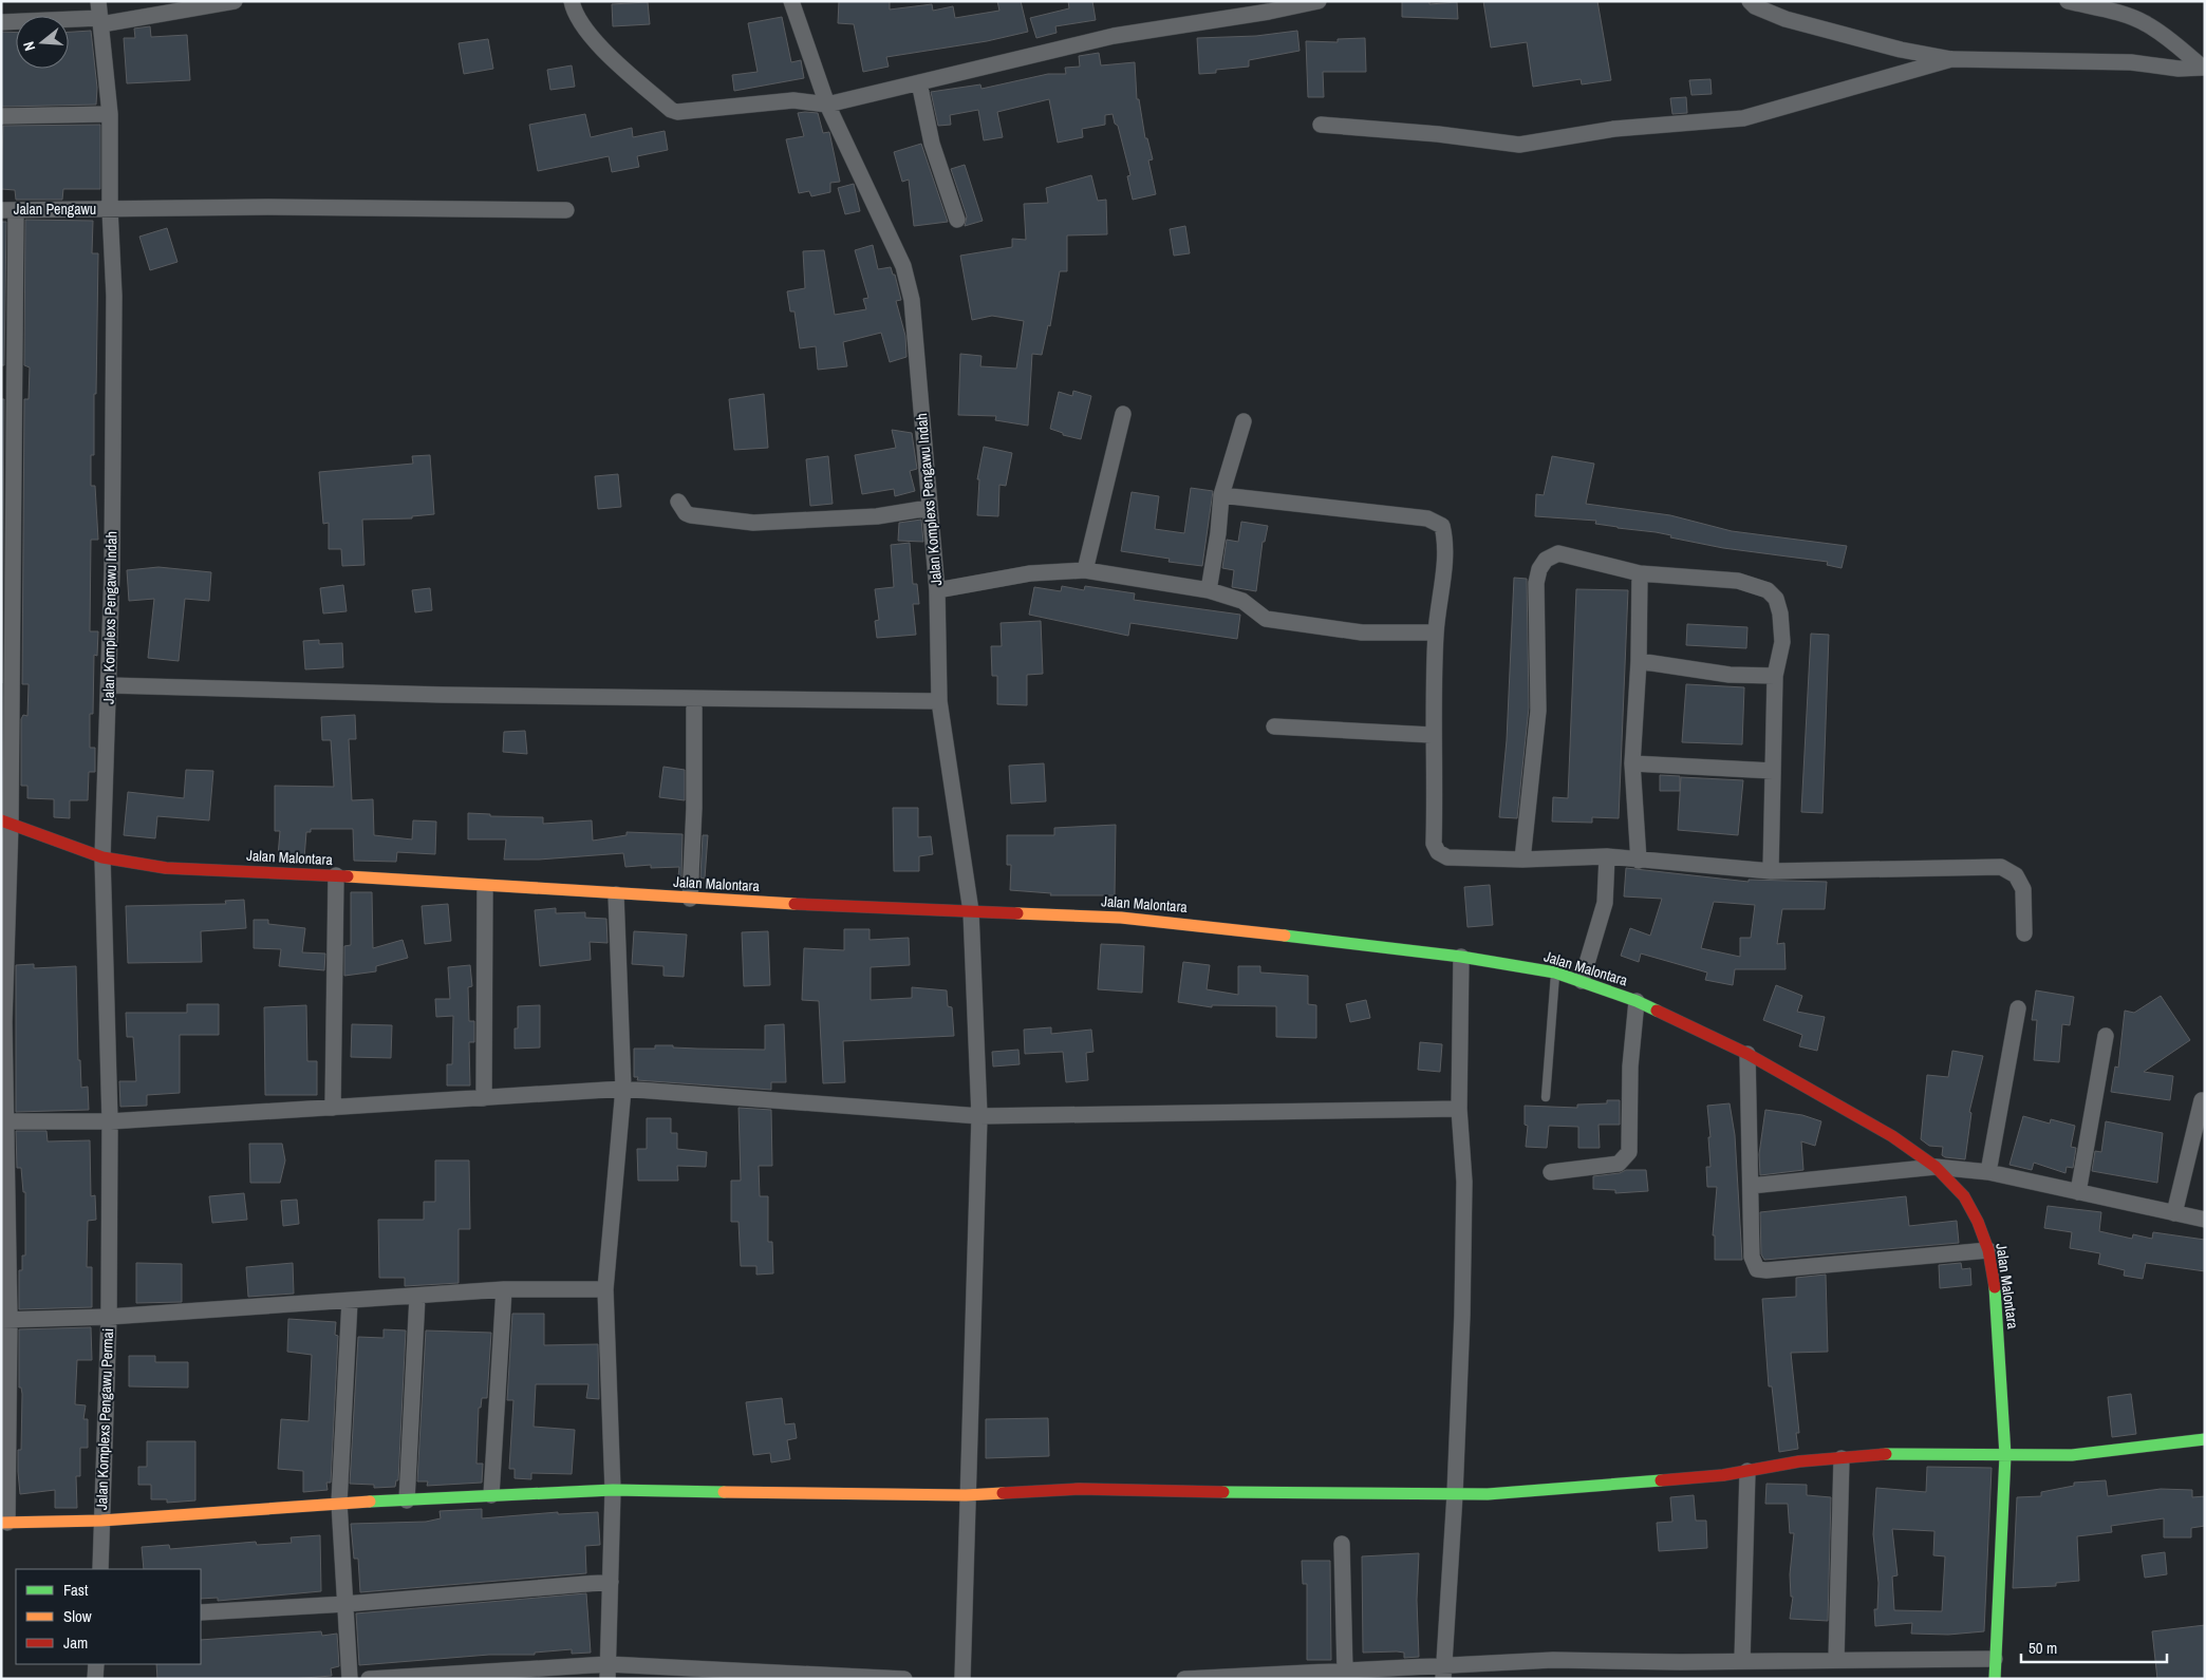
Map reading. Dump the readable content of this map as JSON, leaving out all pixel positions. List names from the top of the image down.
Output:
{
  "streets": {
    "street": [
      "Jalan Pengawu",
      "Jalan Komplexs Pengawu Indah",
      "Jalan Malontara",
      "Jalan Komplexs Pengawu Permai"
    ]
  },
  "crossings": [
    ["Jalan Pengawu", "Jalan Komplexs Pengawu Indah"],
    ["Jalan Komplexs Pengawu Indah", "Jalan Malontara"],
    ["Jalan Komplexs Pengawu Indah", "Jalan Komplexs Pengawu Permai"]
  ],
  "legend": ["Fast", "Slow", "Jam"],
  "scale_bar": "50 m",
  "north": "left"
}
